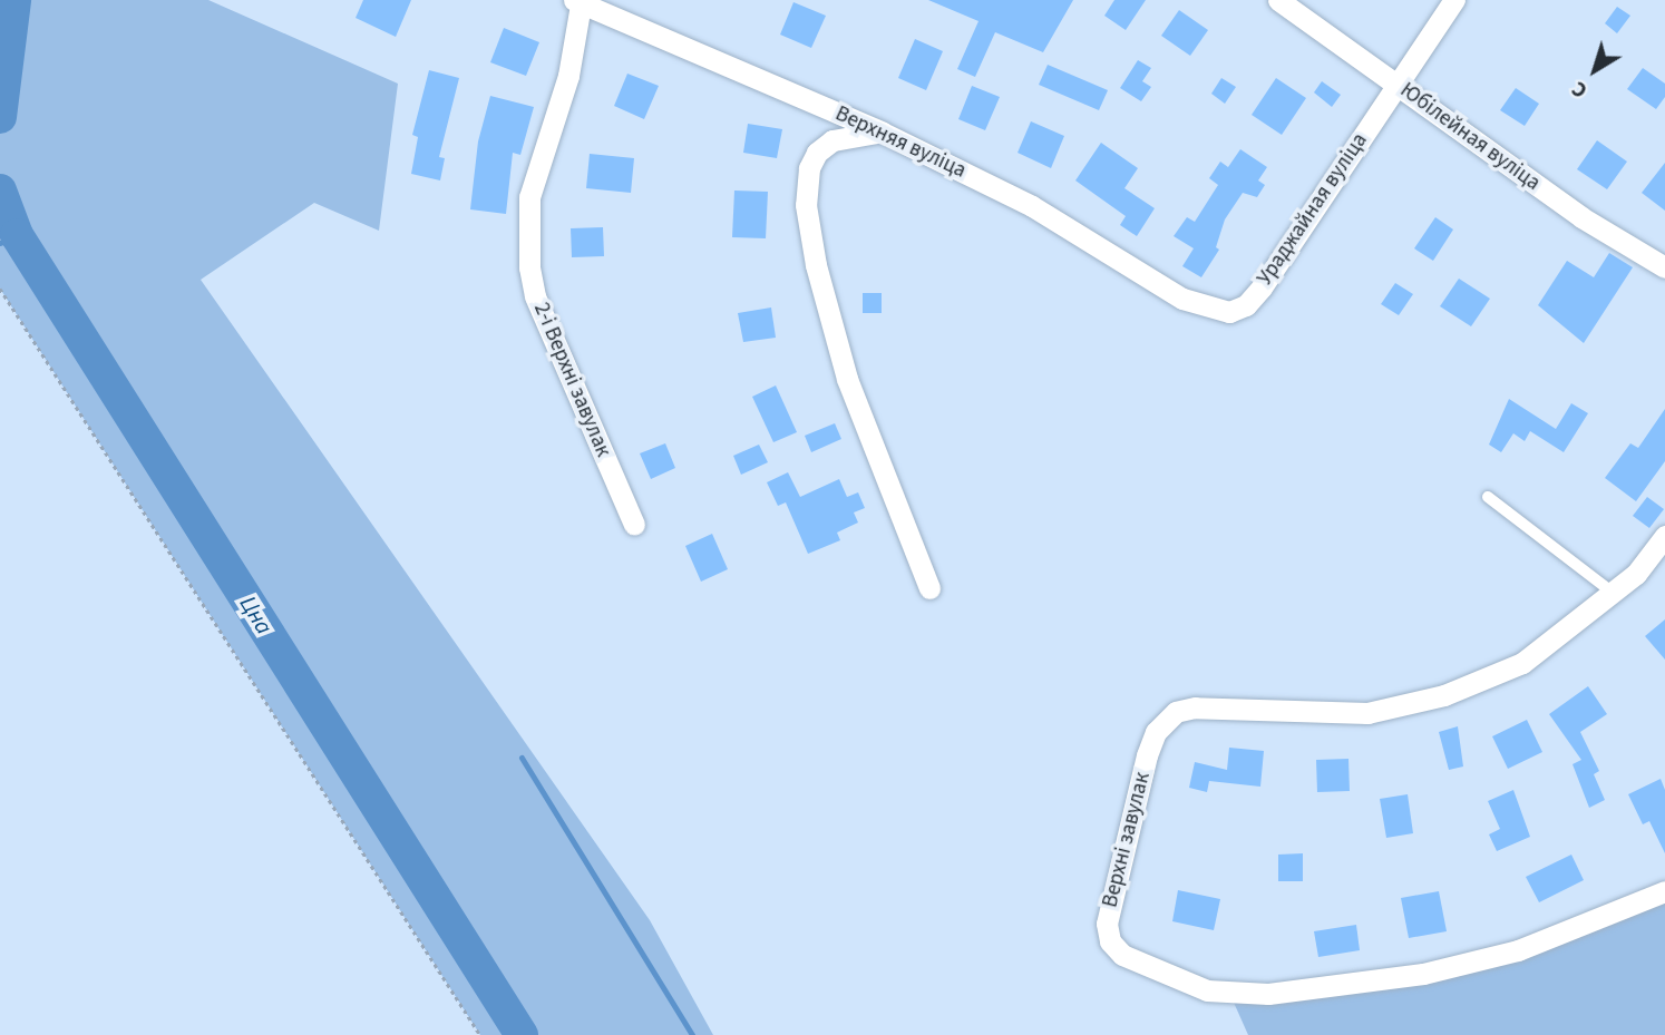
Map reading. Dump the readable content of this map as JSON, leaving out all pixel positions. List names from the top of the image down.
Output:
{
  "streets": {
    "street": [
      "Юбілейная вуліца",
      "Верхняя вуліца",
      "Ураджайная вуліца",
      "2-і Верхні завулак",
      "Верхні завулак"
    ]
  },
  "crossings": [
    ["Юбілейная вуліца", "Ураджайная вуліца"],
    ["Верхняя вуліца", "Ураджайная вуліца"],
    ["Верхняя вуліца", "2-і Верхні завулак"]
  ],
  "water": ["Цна"],
  "north": "bottom left"
}
